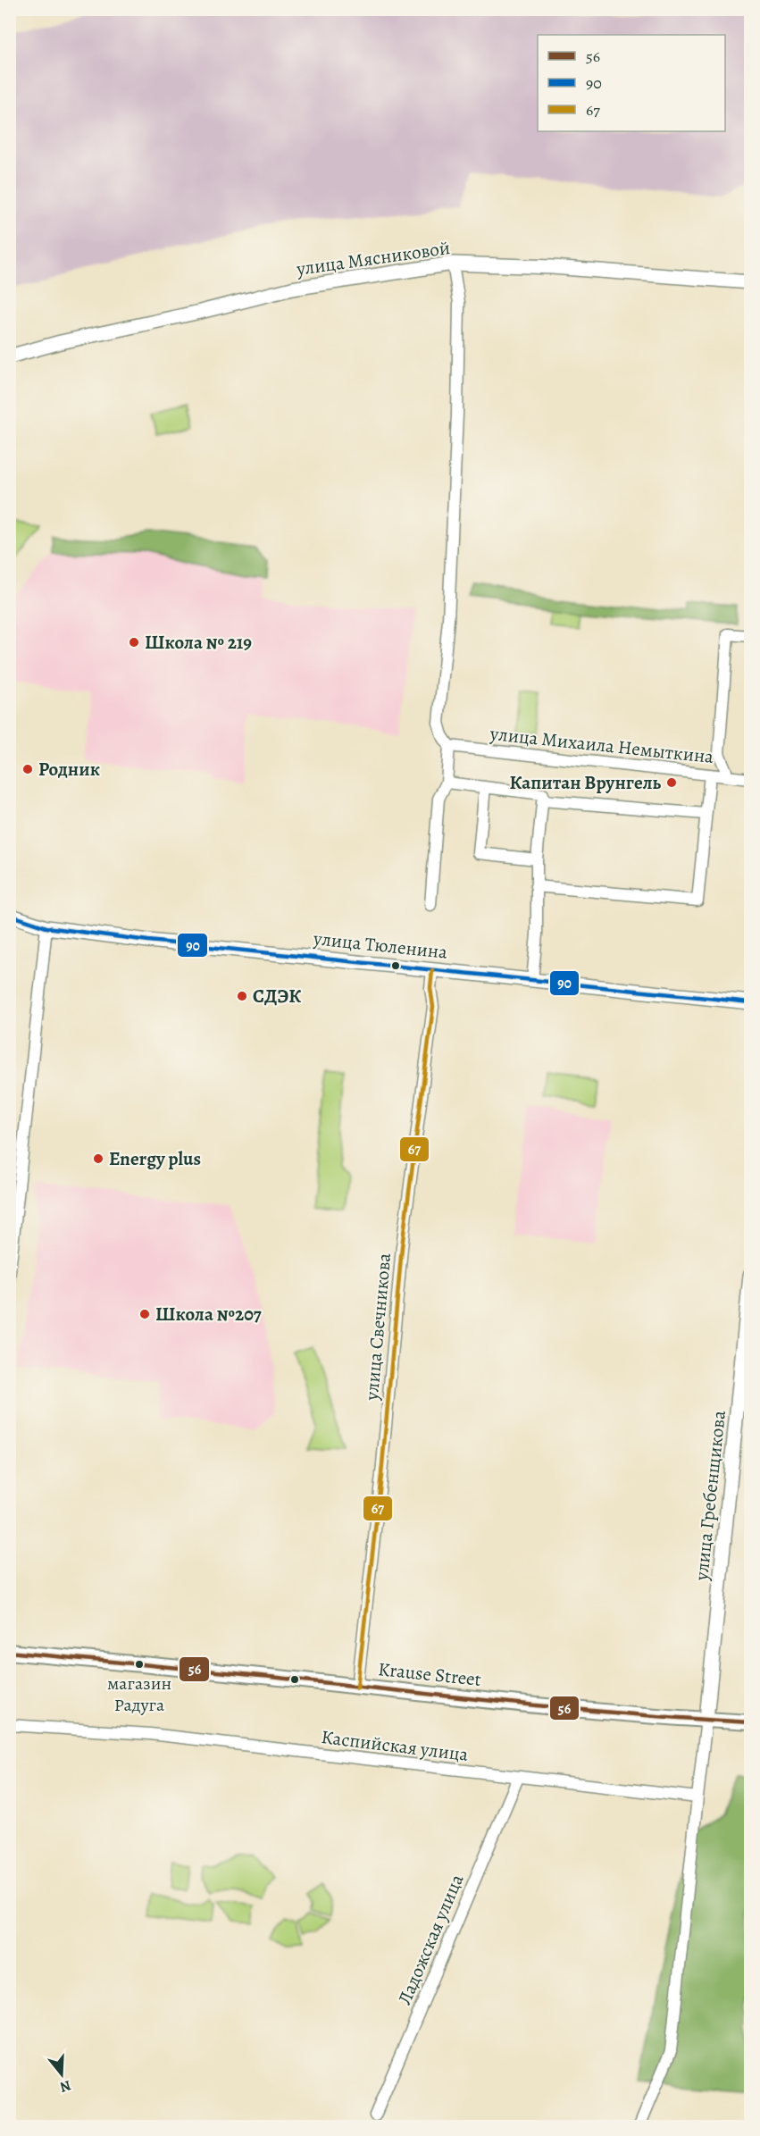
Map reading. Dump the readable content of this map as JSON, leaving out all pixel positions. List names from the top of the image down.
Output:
{
  "streets": {
    "main road": ["Krause Street"],
    "street": [
      "улица Мясниковой",
      "улица Михаила Немыткина",
      "улица Тюленина",
      "улица Свечникова",
      "улица Гребенщикова",
      "Каспийская улица",
      "Ладожская улица"
    ]
  },
  "crossings": [
    ["улица Тюленина", "улица Свечникова"],
    ["улица Свечникова", "Krause Street"],
    ["улица Гребенщикова", "Krause Street"],
    ["Каспийская улица", "Ладожская улица"]
  ],
  "places": [
    "Школа № 219",
    "Родник",
    "Капитан Врунгель",
    "СДЭК",
    "Energy plus",
    "Школа №207",
    "магазин Радуга"
  ],
  "lines": ["transit line 90", "transit line 67", "transit line 56"],
  "legend": ["56", "90", "67"],
  "north": "bottom"
}
